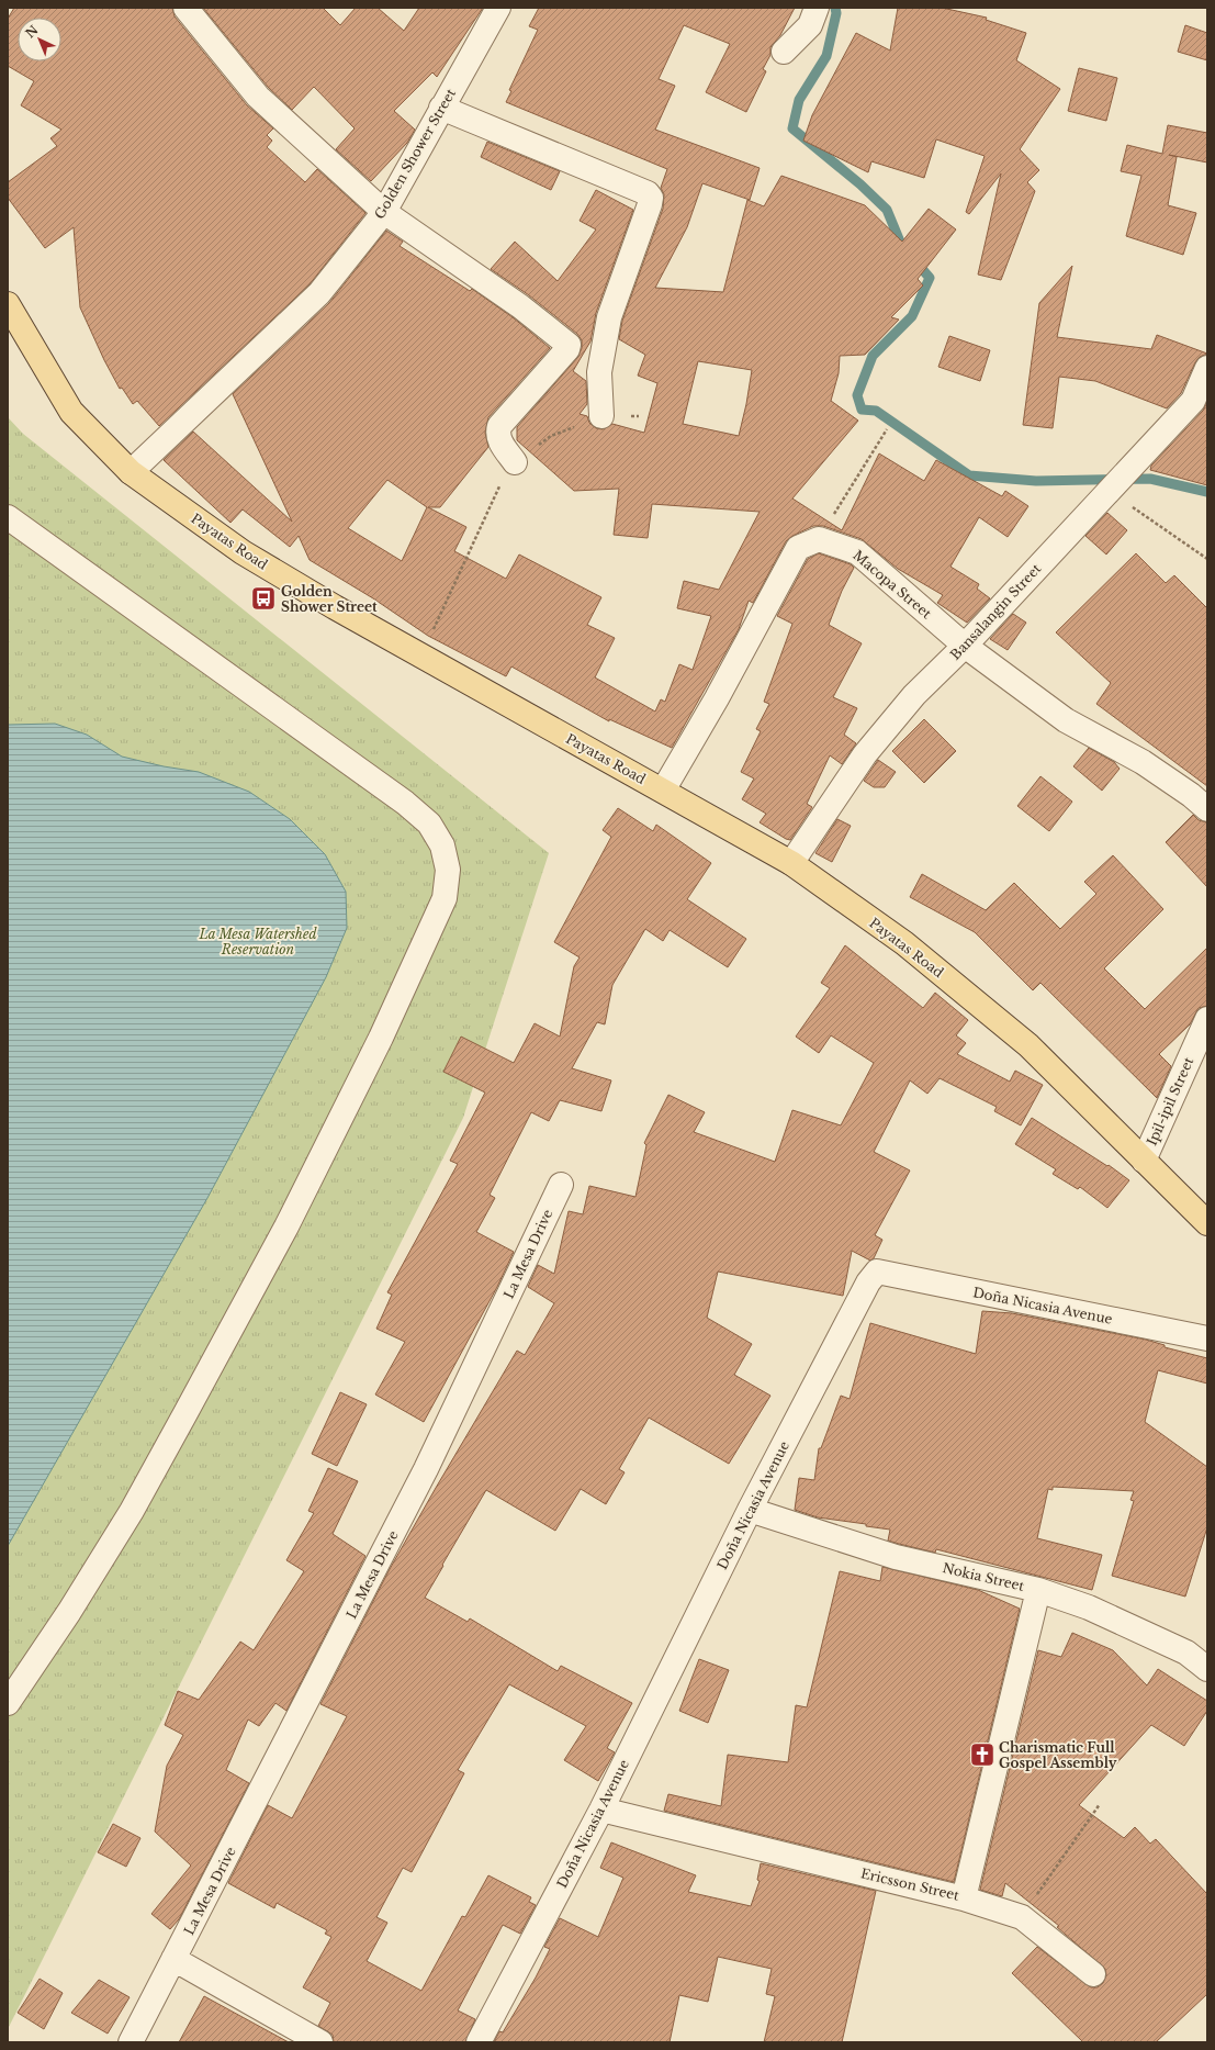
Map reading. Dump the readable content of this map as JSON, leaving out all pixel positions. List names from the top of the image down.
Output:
{
  "streets": {
    "main road": ["Payatas Road"],
    "street": [
      "Golden Shower Street",
      "Macopa Street",
      "Bansalangin Street",
      "Ipil-ipil Street",
      "La Mesa Drive",
      "Doña Nicasia Avenue",
      "Nokia Street",
      "Ericsson Street"
    ]
  },
  "crossings": [
    ["Golden Shower Street", "Payatas Road"],
    ["Payatas Road", "Bansalangin Street"],
    ["Payatas Road", "Ipil-ipil Street"],
    ["Macopa Street", "Bansalangin Street"],
    ["Doña Nicasia Avenue", "Nokia Street"],
    ["Doña Nicasia Avenue", "Ericsson Street"],
    ["Nokia Street", "Ericsson Street"]
  ],
  "parks": ["La Mesa Watershed Reservation"],
  "places": {
    "bus stop": ["Golden Shower Street"],
    "church": ["Charismatic Full Gospel Assembly"]
  },
  "north": "top left"
}
